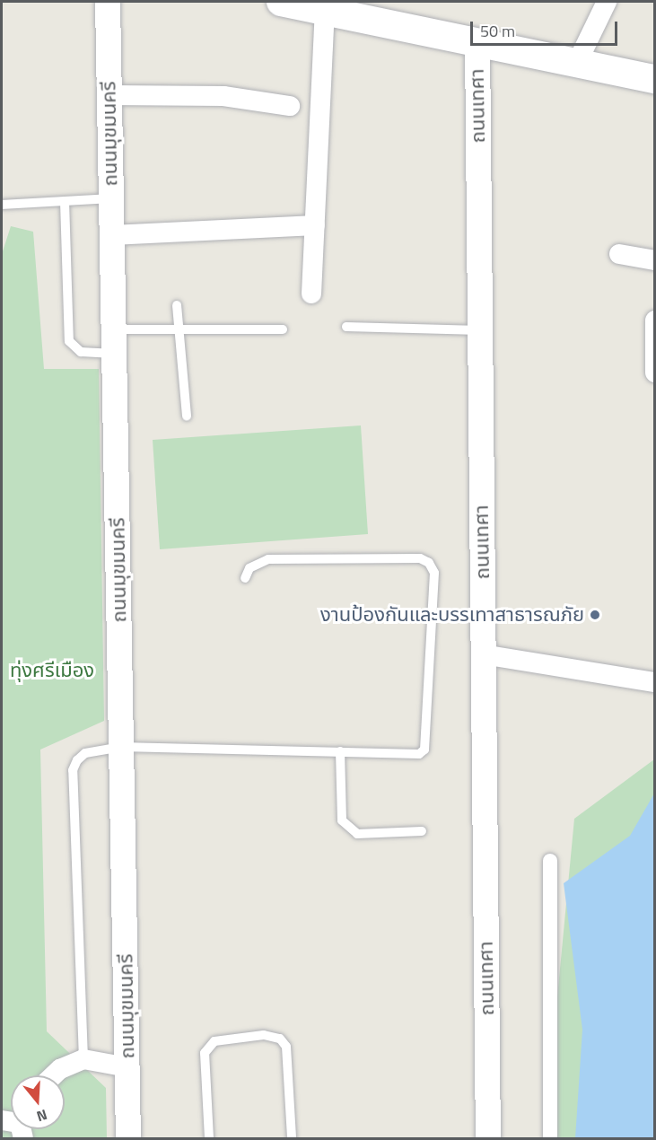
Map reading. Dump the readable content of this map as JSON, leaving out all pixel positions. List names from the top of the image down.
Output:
{
  "streets": {
    "street": ["ถนนเทศา", "ถนนมุขมนครี"]
  },
  "parks": ["ทุ่งศรีเมือง"],
  "places": ["งานป้องกันและบรรเทาสาธารณภัย"],
  "scale_bar": "50 m",
  "north": "bottom"
}
